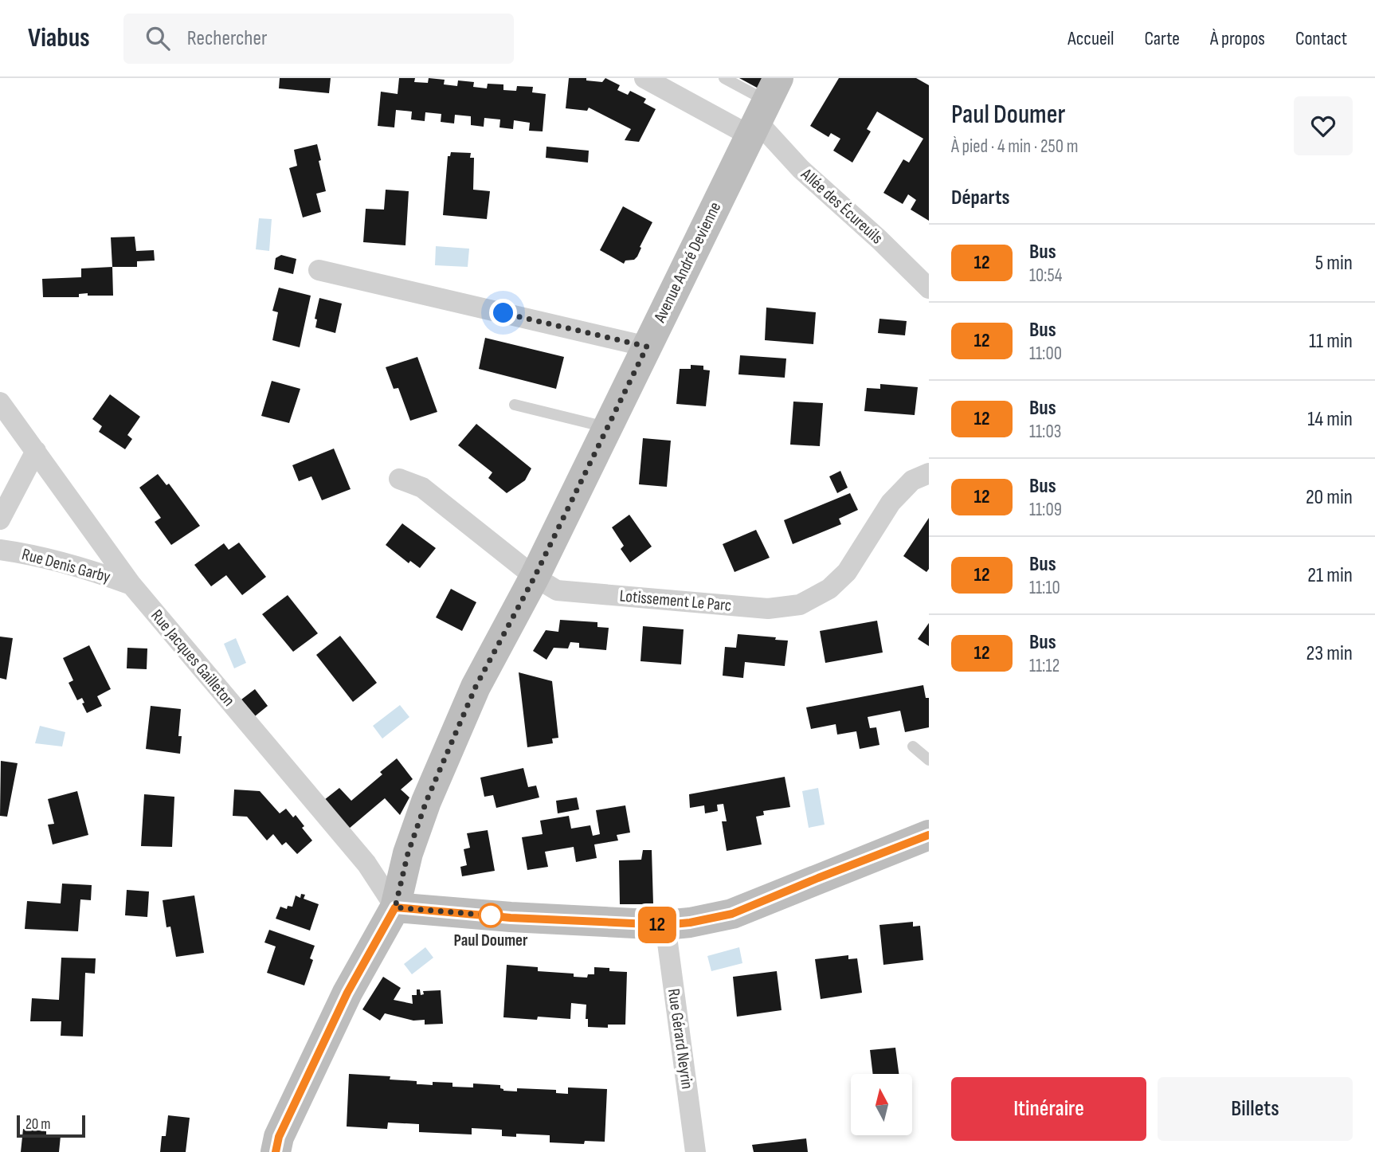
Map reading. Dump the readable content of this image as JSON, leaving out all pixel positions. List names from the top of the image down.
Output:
{
  "streets": {
    "street": [
      "Allée des Écureuils",
      "Avenue André Devienne",
      "Rue Denis Garby",
      "Lotissement Le Parc",
      "Rue Jacques Gailleton",
      "Rue Gérard Neyrin"
    ]
  },
  "crossings": [
    ["Allée des Écureuils", "Avenue André Devienne"],
    ["Avenue André Devienne", "Lotissement Le Parc"],
    ["Avenue André Devienne", "Rue Jacques Gailleton"],
    ["Rue Denis Garby", "Rue Jacques Gailleton"]
  ],
  "places": ["Paul Doumer"],
  "lines": ["bus line 12"],
  "scale_bar": "20 m",
  "north": "top",
  "page": {
    "header": "Viabus",
    "search": "Rechercher",
    "nav": [
      "Accueil",
      "Carte",
      "À propos",
      "Contact"
    ],
    "on_map": "12",
    "heading": [
      ["Paul Doumer", "À pied · 4 min · 250 m"],
      "Départs"
    ],
    "list": [
      {
        "mark": "12",
        "name": "Bus",
        "note": "10:54",
        "value": "5 min"
      },
      {
        "mark": "12",
        "name": "Bus",
        "note": "11:00",
        "value": "11 min"
      },
      {
        "mark": "12",
        "name": "Bus",
        "note": "11:03",
        "value": "14 min"
      },
      {
        "mark": "12",
        "name": "Bus",
        "note": "11:09",
        "value": "20 min"
      },
      {
        "mark": "12",
        "name": "Bus",
        "note": "11:10",
        "value": "21 min"
      },
      {
        "mark": "12",
        "name": "Bus",
        "note": "11:12",
        "value": "23 min"
      }
    ],
    "buttons": ["Itinéraire", "Billets"],
    "scale": "20 m"
  }
}
